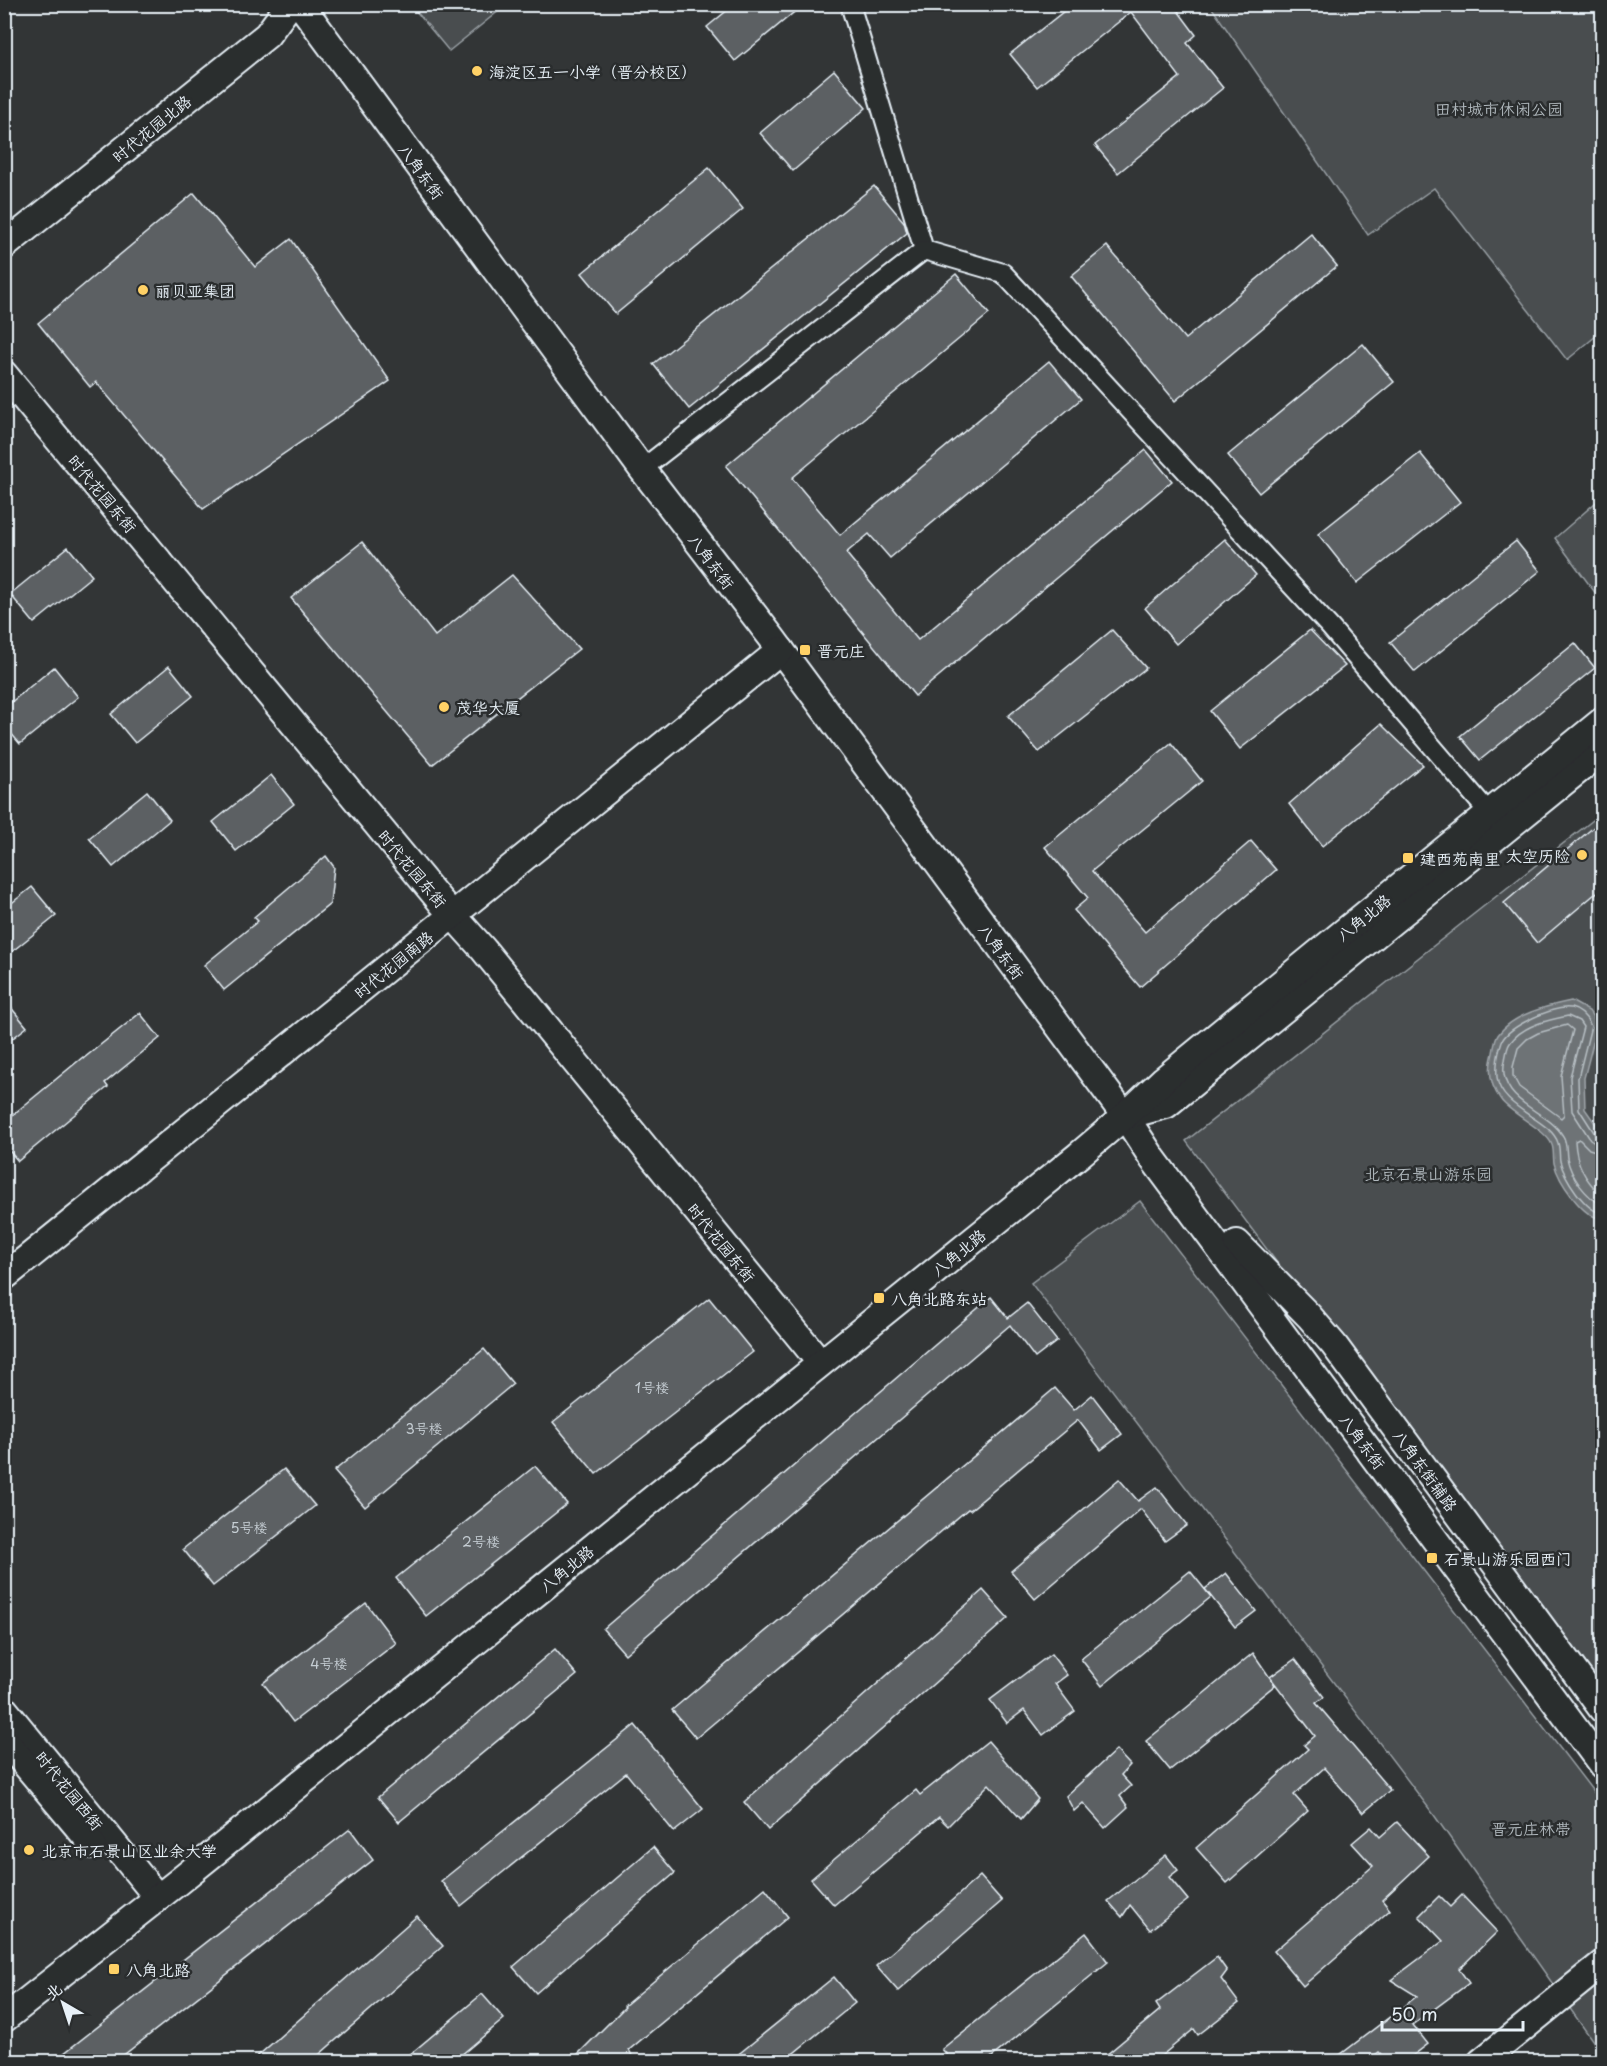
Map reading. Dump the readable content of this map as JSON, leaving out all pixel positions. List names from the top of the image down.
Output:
{
  "streets": {
    "street": [
      "时代花园北路",
      "八角东街",
      "时代花园东街",
      "八角北路",
      "时代花园南路",
      "八角东街辅路",
      "时代花园西街"
    ]
  },
  "crossings": [
    ["八角东街", "八角北路"],
    ["八角东街", "时代花园南路"],
    ["八角东街", "八角东街辅路"],
    ["时代花园东街", "八角北路"],
    ["时代花园东街", "时代花园南路"],
    ["八角北路", "时代花园西街"]
  ],
  "parks": ["田村城市休闲公园", "北京石景山游乐园", "晋元庄林带"],
  "places": {
    "other": [
      "海淀区五一小学（晋分校区）",
      "丽贝亚集团",
      "茂华大厦",
      "太空历险",
      "北京市石景山区业余大学"
    ],
    "transit": [
      "晋元庄",
      "建西苑南里",
      "八角北路东站",
      "石景山游乐园西门",
      "八角北路"
    ]
  },
  "house_numbers": [
    "1号楼",
    "3号楼",
    "5号楼",
    "2号楼",
    "4号楼"
  ],
  "scale_bar": "50 m",
  "north": "top left"
}
